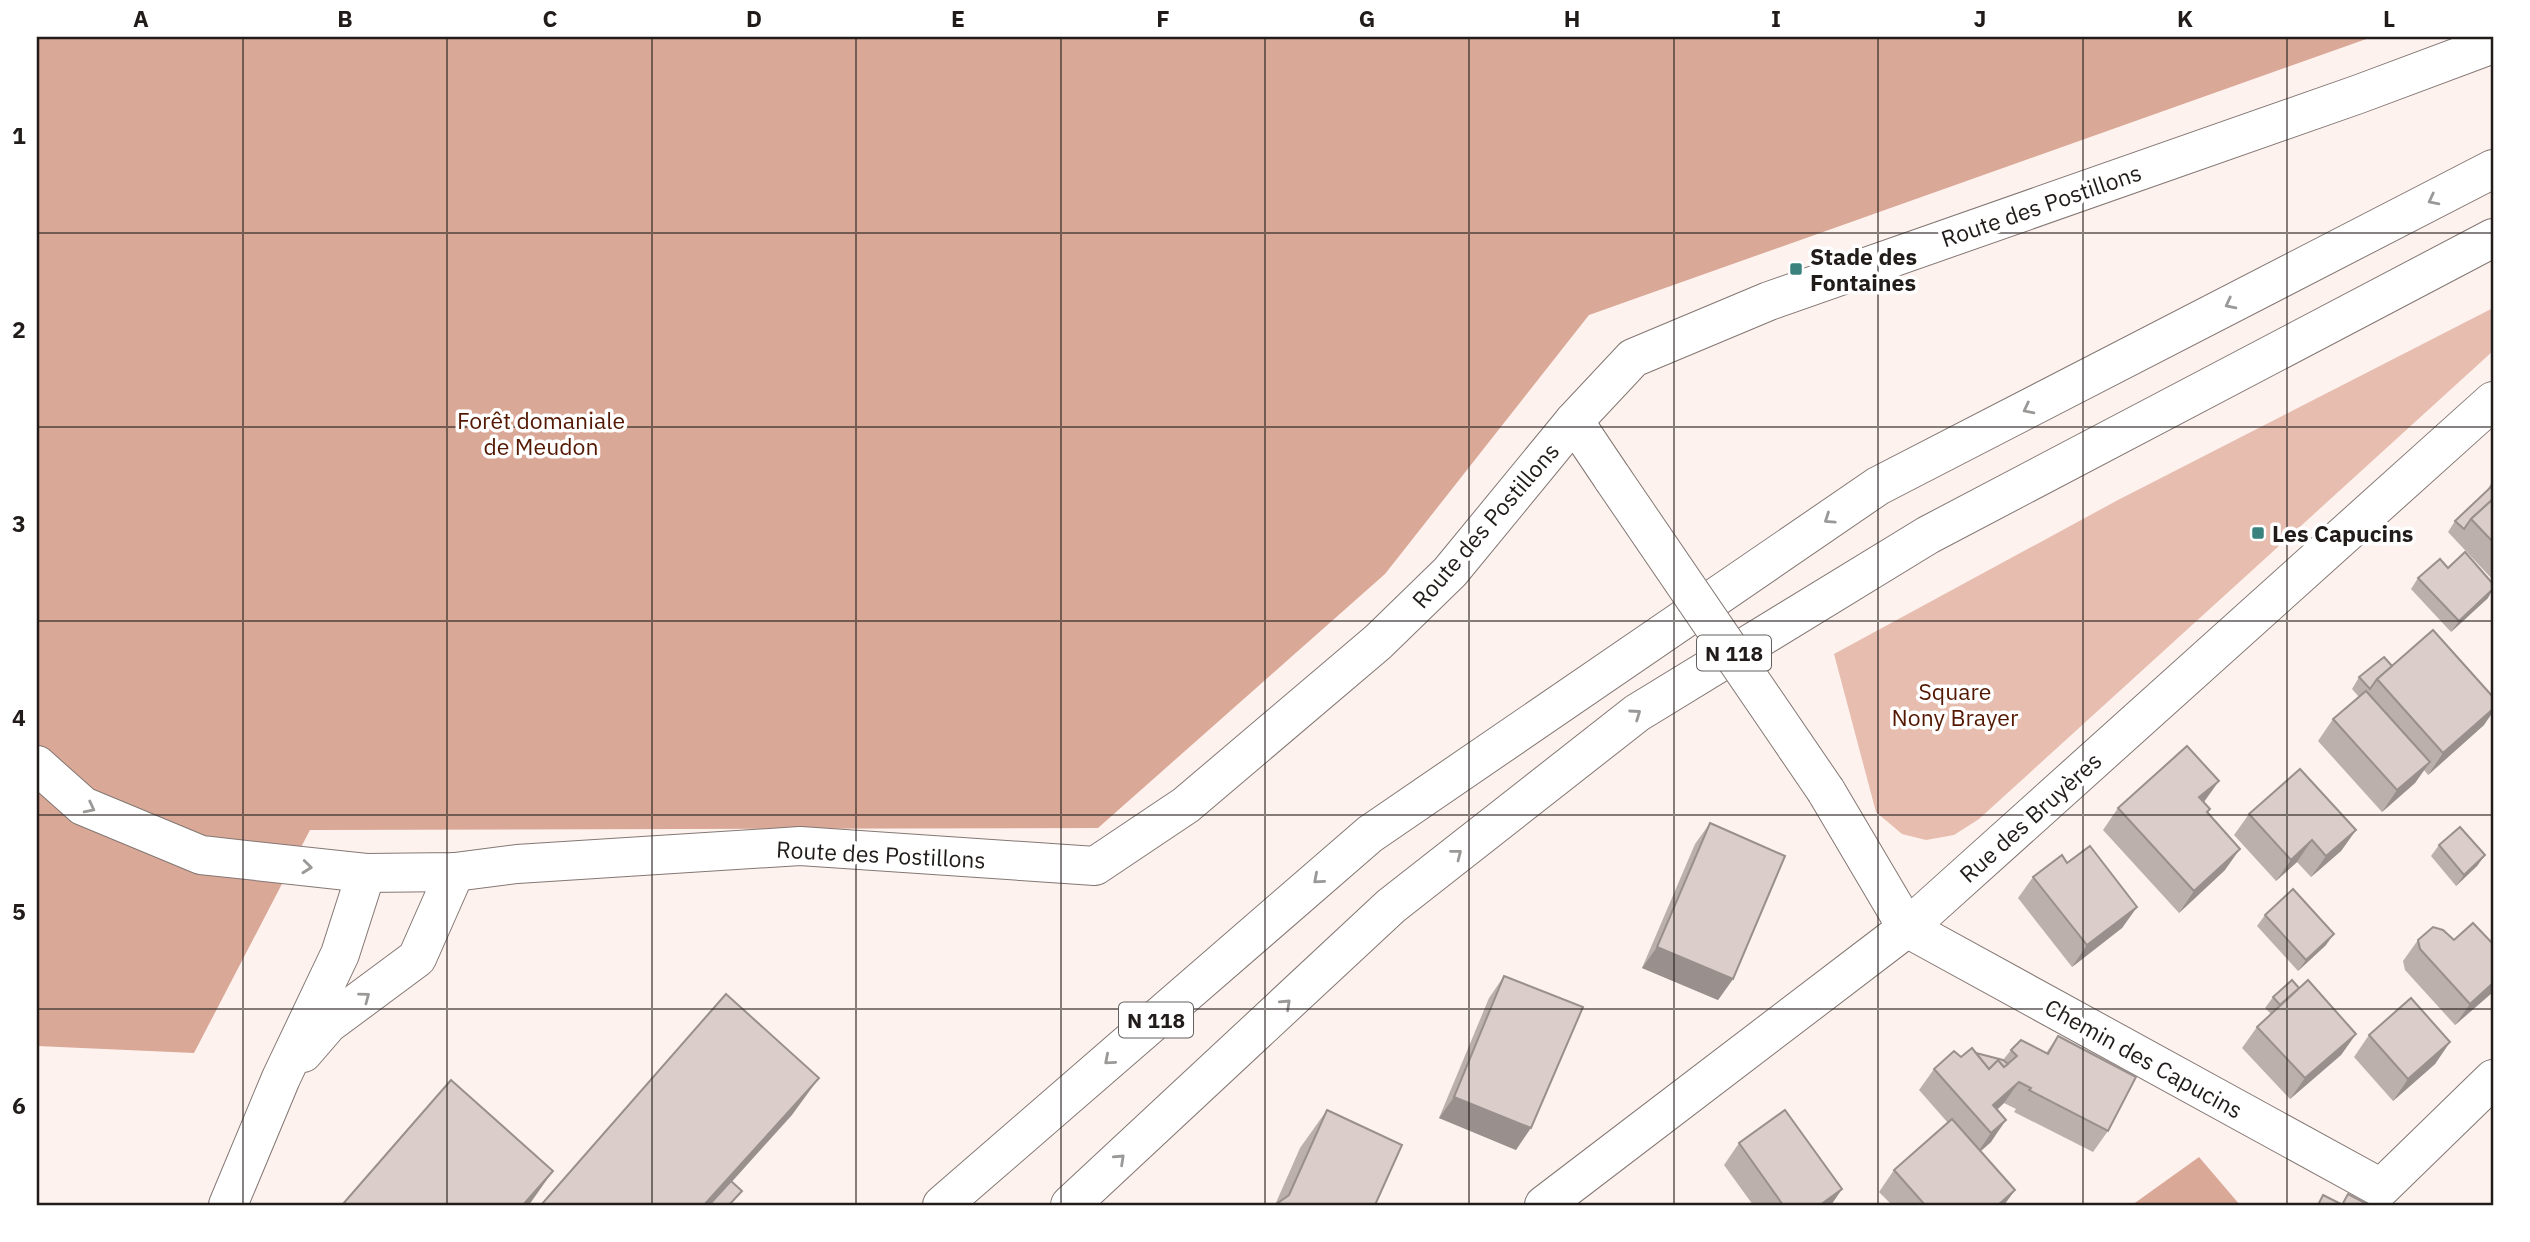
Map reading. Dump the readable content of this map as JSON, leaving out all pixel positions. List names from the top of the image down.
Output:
{
  "streets": {
    "main road": [
      "Route des Postillons",
      "N 118",
      "Rue des Bruyères",
      "Chemin des Capucins"
    ]
  },
  "crossings": [
    ["Route des Postillons", "Rue des Bruyères"],
    ["Route des Postillons", "Chemin des Capucins"],
    ["Rue des Bruyères", "Chemin des Capucins"]
  ],
  "parks": ["Forêt domaniale de Meudon", "Square Nony Brayer"],
  "places": {
    "transit": ["Stade des Fontaines", "Les Capucins"]
  },
  "grid": {
    "columns": [
      "A",
      "B",
      "C",
      "D",
      "E",
      "F",
      "G",
      "H",
      "I",
      "J",
      "K",
      "L"
    ],
    "rows": [
      "1",
      "2",
      "3",
      "4",
      "5",
      "6"
    ]
  }
}
